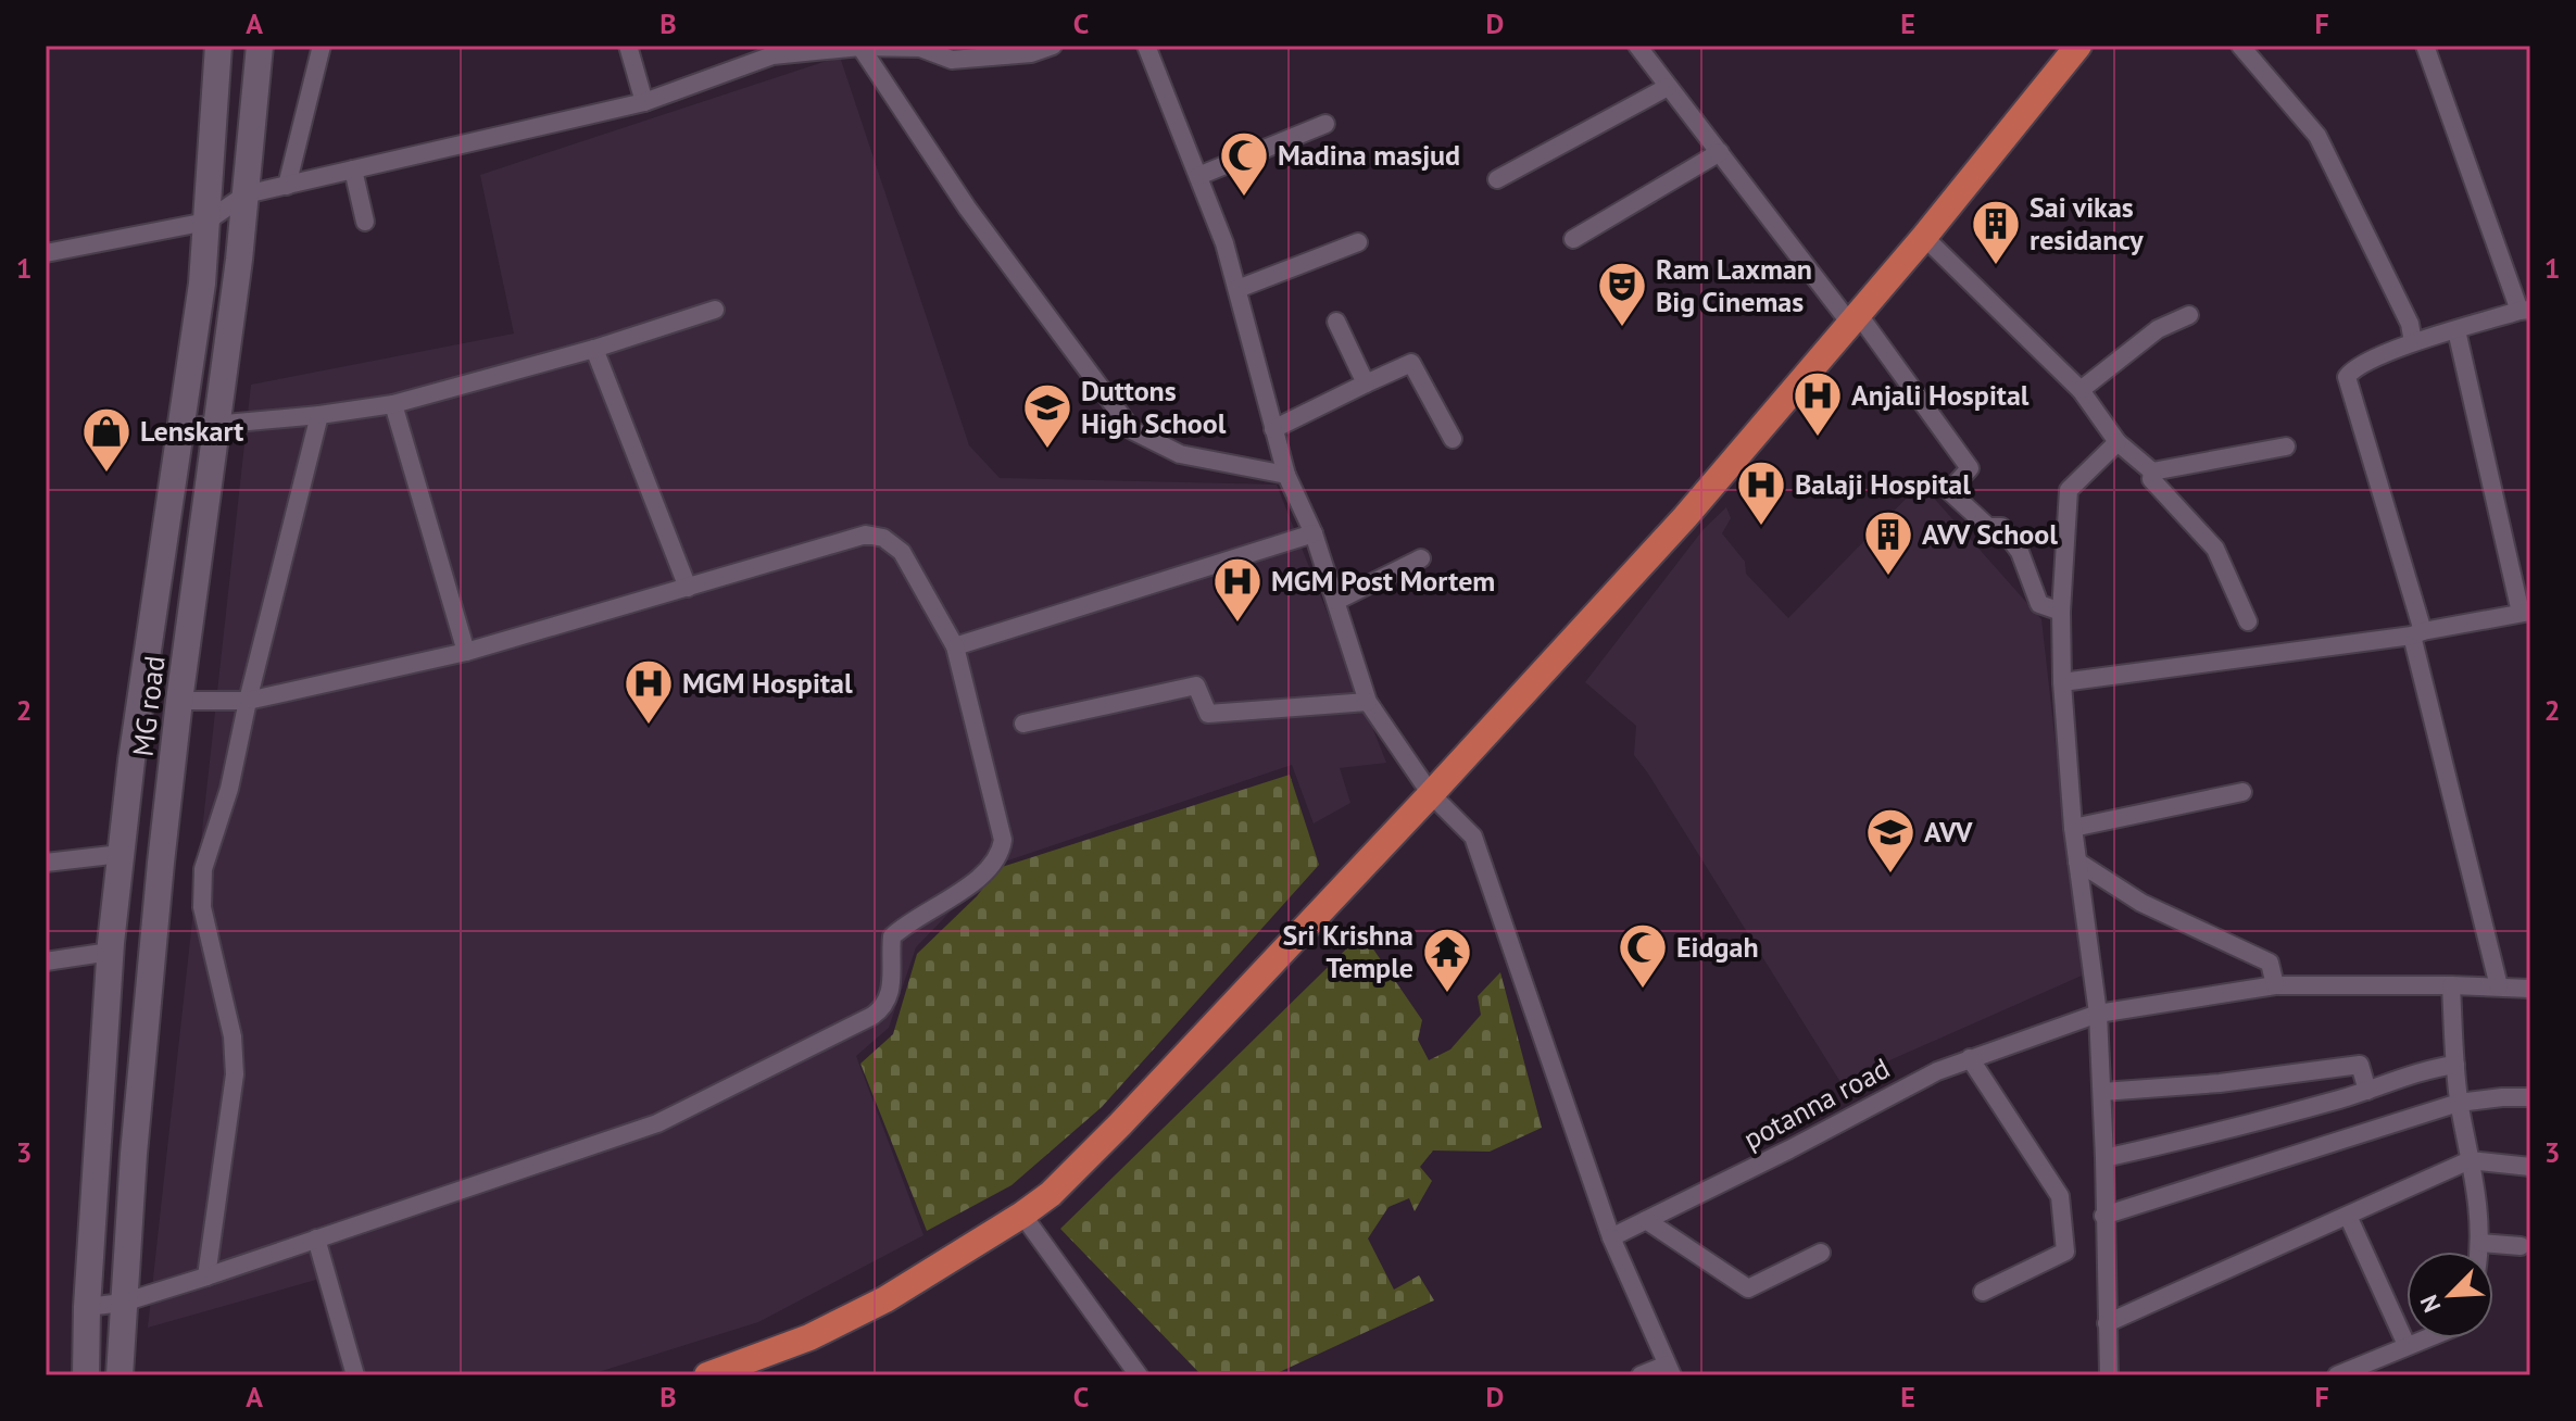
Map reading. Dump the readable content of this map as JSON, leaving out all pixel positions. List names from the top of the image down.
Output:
{
  "streets": {
    "main road": ["MG road"],
    "street": ["potanna road"]
  },
  "places": {
    "mosque": ["Madina masjud", "Eidgah"],
    "building": ["Sai vikas residancy", "AVV School"],
    "theatre": ["Ram Laxman Big Cinemas"],
    "hospital": [
      "Anjali Hospital",
      "Balaji Hospital",
      "MGM Post Mortem",
      "MGM Hospital"
    ],
    "school or university": ["Duttons High School", "AVV"],
    "shop": ["Lenskart"],
    "temple": ["Sri Krishna Temple"]
  },
  "north": "bottom left",
  "grid": {
    "columns": [
      "A",
      "B",
      "C",
      "D",
      "E",
      "F"
    ],
    "rows": ["1", "2", "3"]
  }
}
